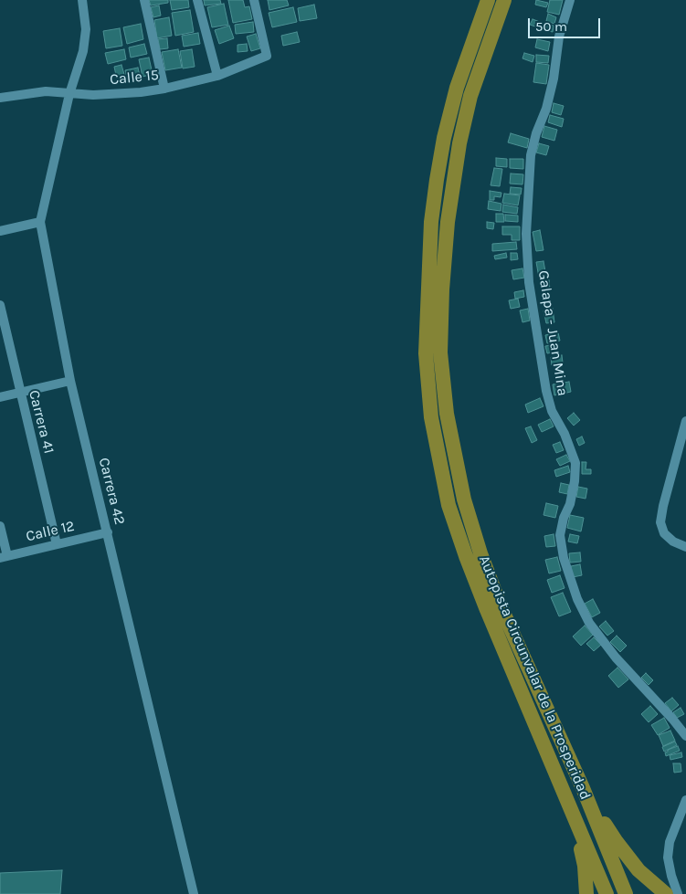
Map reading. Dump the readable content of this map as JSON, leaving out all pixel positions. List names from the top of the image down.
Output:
{
  "streets": {
    "highway": ["Autopista Circunvalar de la Prosperidad"],
    "street": [
      "Calle 15",
      "Galapa - Juan Mina",
      "Carrera 41",
      "Carrera 42",
      "Calle 12"
    ]
  },
  "crossings": [
    ["Calle 15", "Carrera 42"],
    ["Carrera 41", "Calle 12"],
    ["Carrera 42", "Calle 12"]
  ],
  "scale_bar": "50 m"
}
